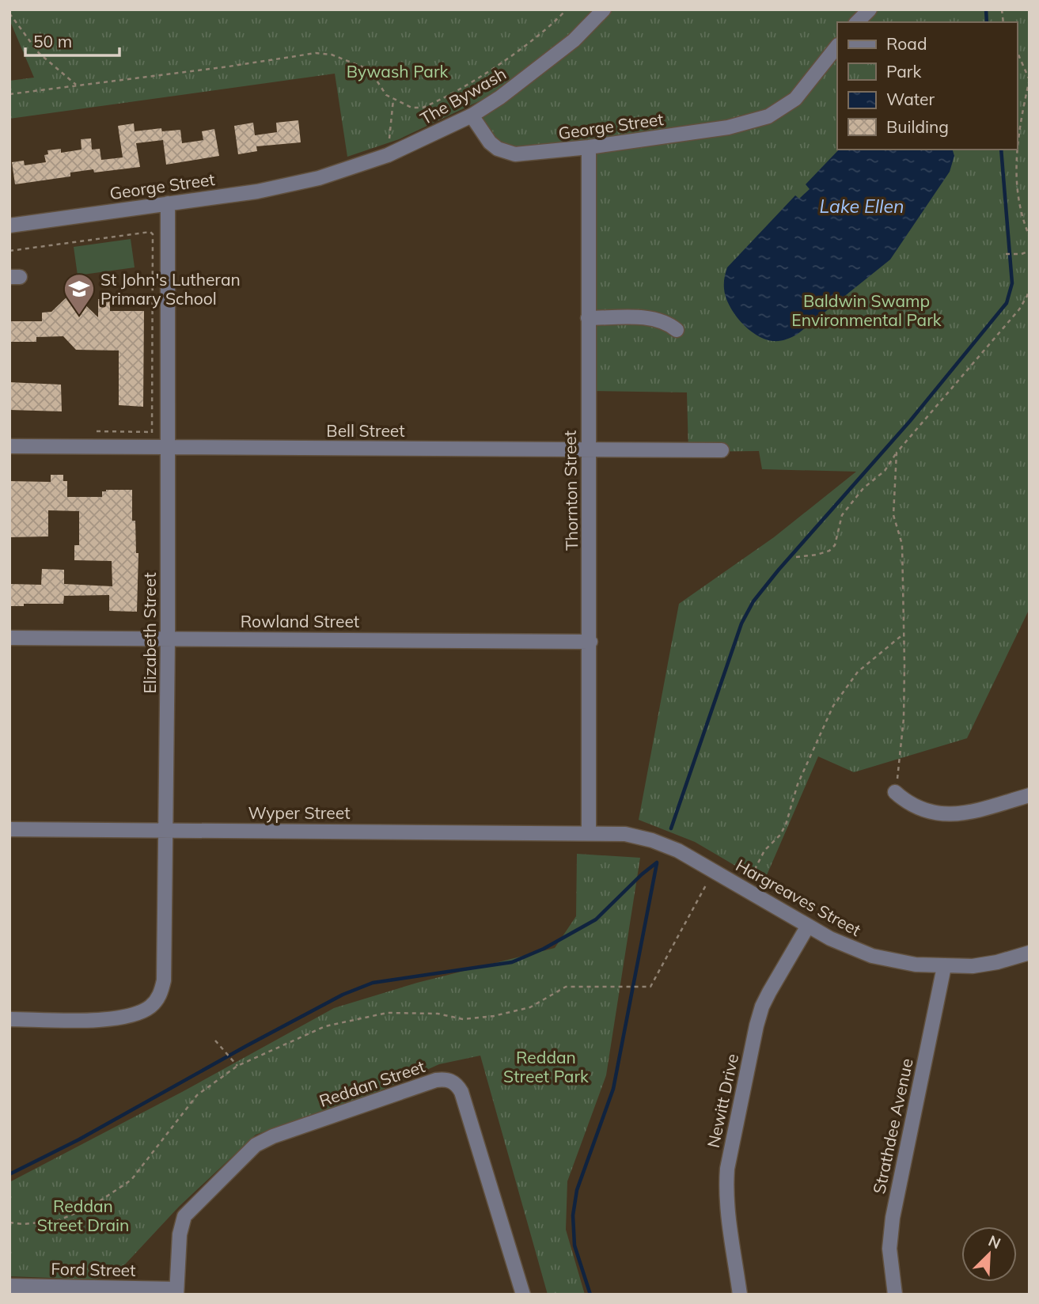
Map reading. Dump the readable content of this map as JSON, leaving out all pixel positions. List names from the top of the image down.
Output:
{
  "streets": {
    "street": [
      "The Bywash",
      "George Street",
      "Bell Street",
      "Thornton Street",
      "Rowland Street",
      "Elizabeth Street",
      "Wyper Street",
      "Hargreaves Street",
      "Reddan Street",
      "Newitt Drive",
      "Strathdee Avenue",
      "Ford Street"
    ]
  },
  "crossings": [
    ["The Bywash", "George Street"],
    ["George Street", "Thornton Street"],
    ["George Street", "Elizabeth Street"],
    ["Bell Street", "Thornton Street"],
    ["Bell Street", "Elizabeth Street"],
    ["Thornton Street", "Rowland Street"],
    ["Thornton Street", "Wyper Street"],
    ["Thornton Street", "Hargreaves Street"],
    ["Rowland Street", "Elizabeth Street"],
    ["Elizabeth Street", "Wyper Street"],
    ["Wyper Street", "Hargreaves Street"],
    ["Hargreaves Street", "Newitt Drive"],
    ["Hargreaves Street", "Strathdee Avenue"],
    ["Reddan Street", "Ford Street"]
  ],
  "water": ["Lake Ellen"],
  "parks": [
    "Bywash Park",
    "Baldwin Swamp Environmental Park",
    "Reddan Street Park",
    "Reddan Street Drain"
  ],
  "places": {
    "school or university": ["St John's Lutheran Primary School"]
  },
  "legend": [
    "Road",
    "Park",
    "Water",
    "Building"
  ],
  "scale_bar": "50 m",
  "north": "top right"
}
